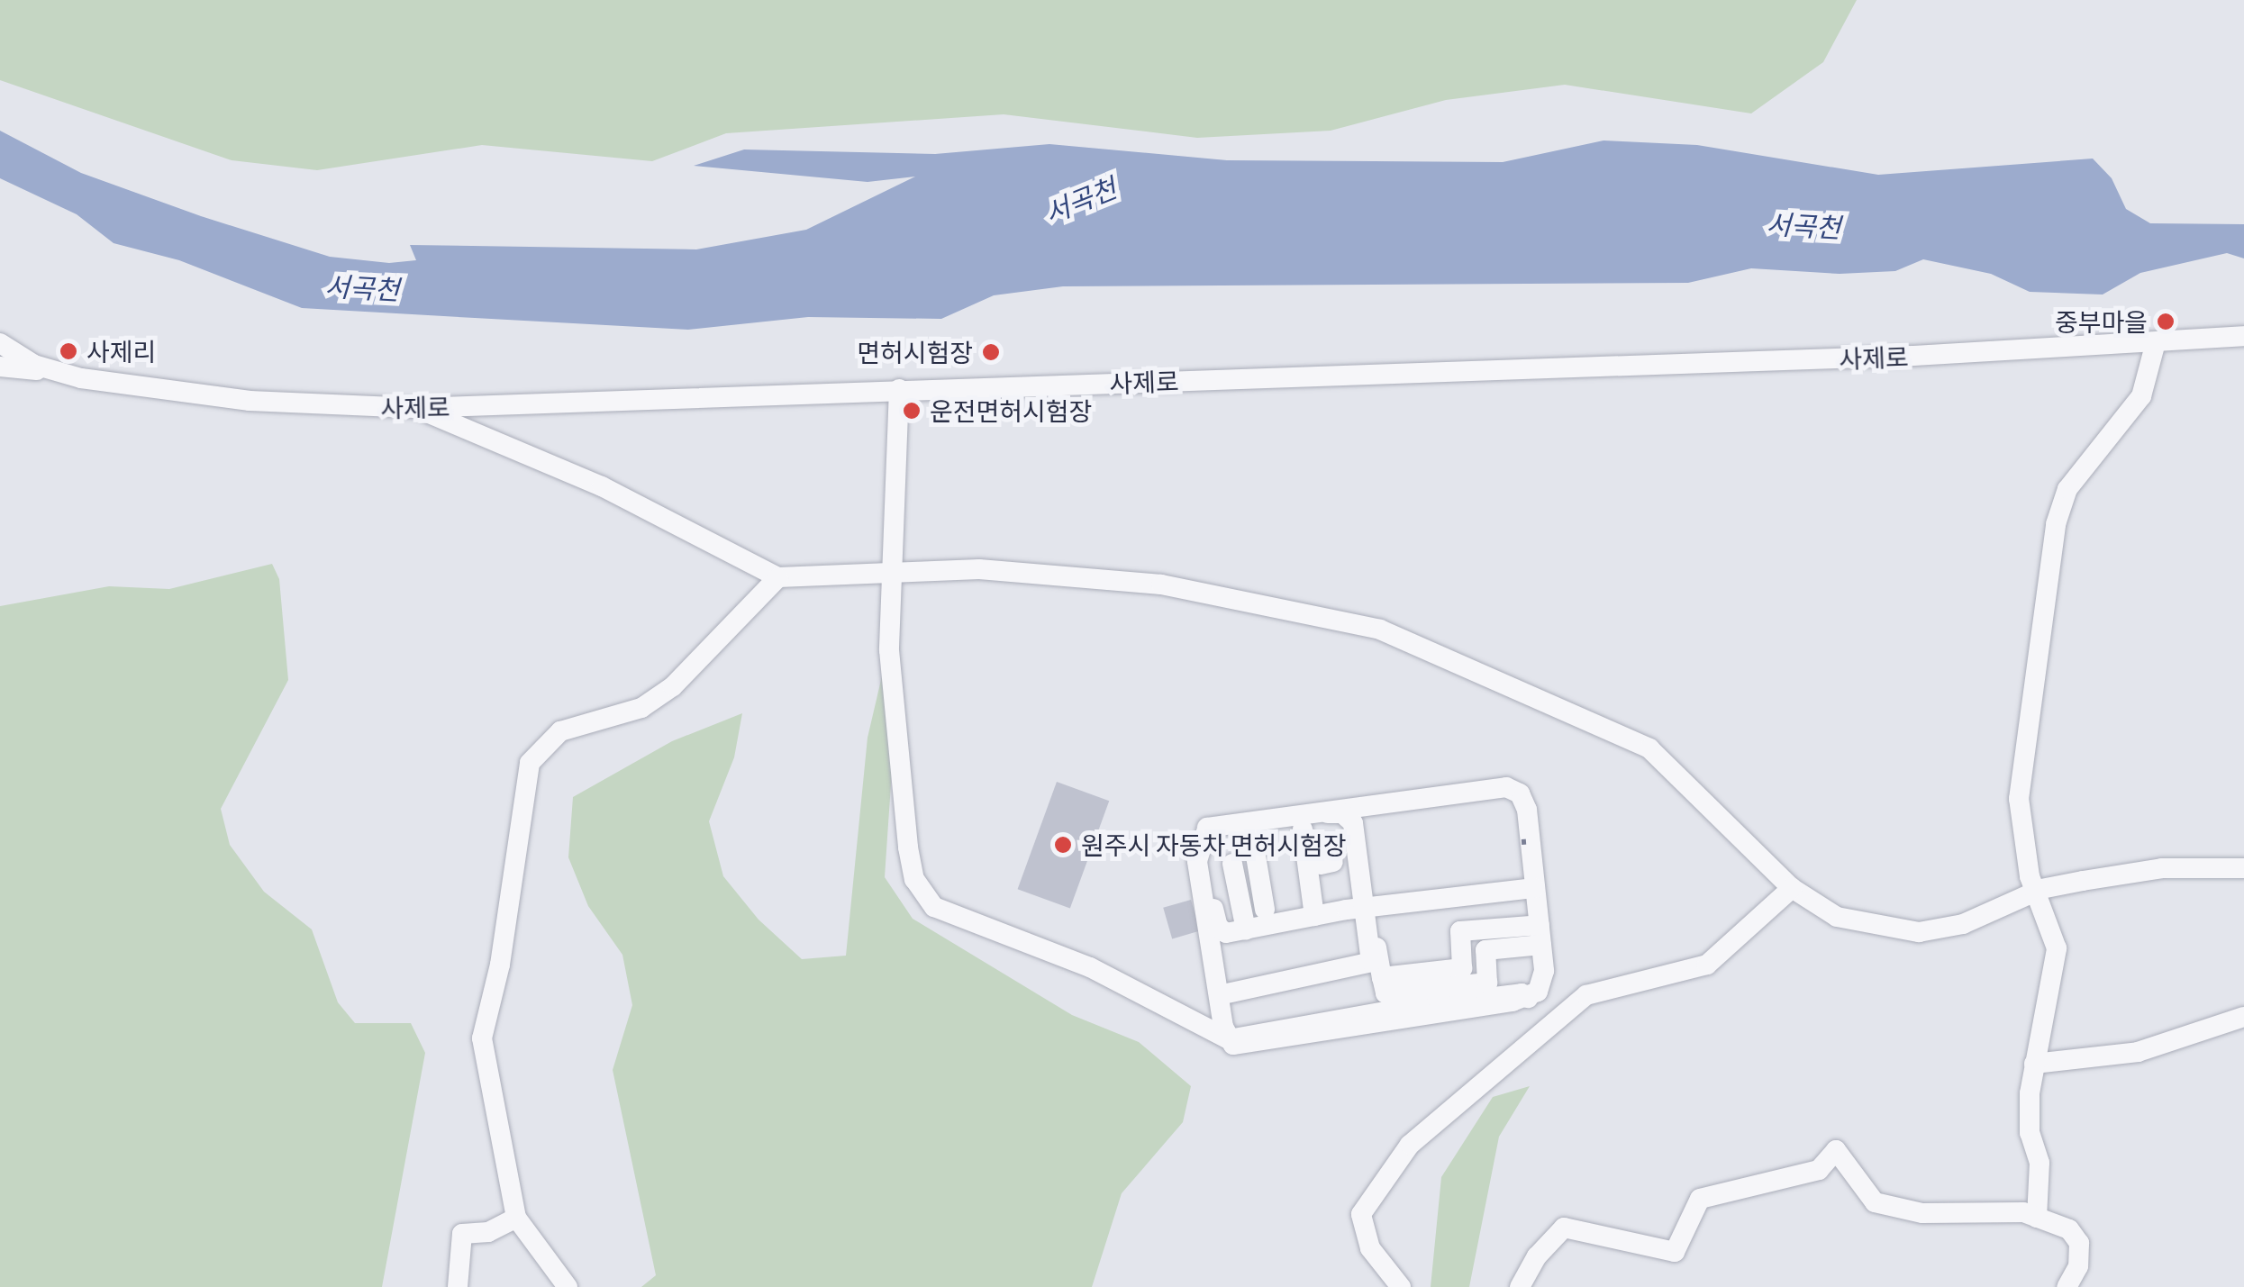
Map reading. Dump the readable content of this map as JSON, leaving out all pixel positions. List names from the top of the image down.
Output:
{
  "streets": {
    "street": ["사제로"]
  },
  "water": ["서곡천"],
  "places": [
    "중부마을",
    "사제리",
    "면허시험장",
    "운전면허시험장",
    "원주시 자동차 면허시험장"
  ]
}
